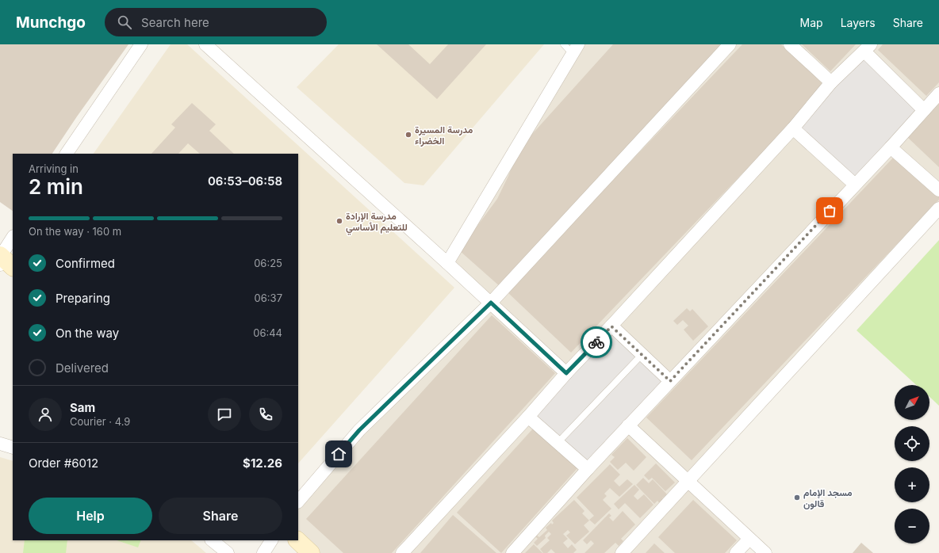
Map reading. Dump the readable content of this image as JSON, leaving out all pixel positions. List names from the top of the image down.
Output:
{
  "places": ["مدرسة المسيرة الخضراء", "مدرسة الإرادة للتعليم الأساسي", "مسجد الإمام قالون"],
  "north": "top right",
  "page": {
    "header": "Munchgo",
    "search": "Search here",
    "nav": ["Map", "Layers", "Share"],
    "heading": ["2 min", "Arriving in", "06:53–06:58"],
    "panel": [
      "Sam",
      "Courier · 4.9",
      "Order #6012",
      "$12.26"
    ],
    "bar": "On the way · 160 m",
    "list": [
      ["Confirmed", "06:25"],
      ["Preparing", "06:37"],
      ["On the way", "06:44"],
      "Delivered"
    ],
    "map_buttons": ["+", "−"],
    "buttons": ["Help", "Share"]
  }
}
